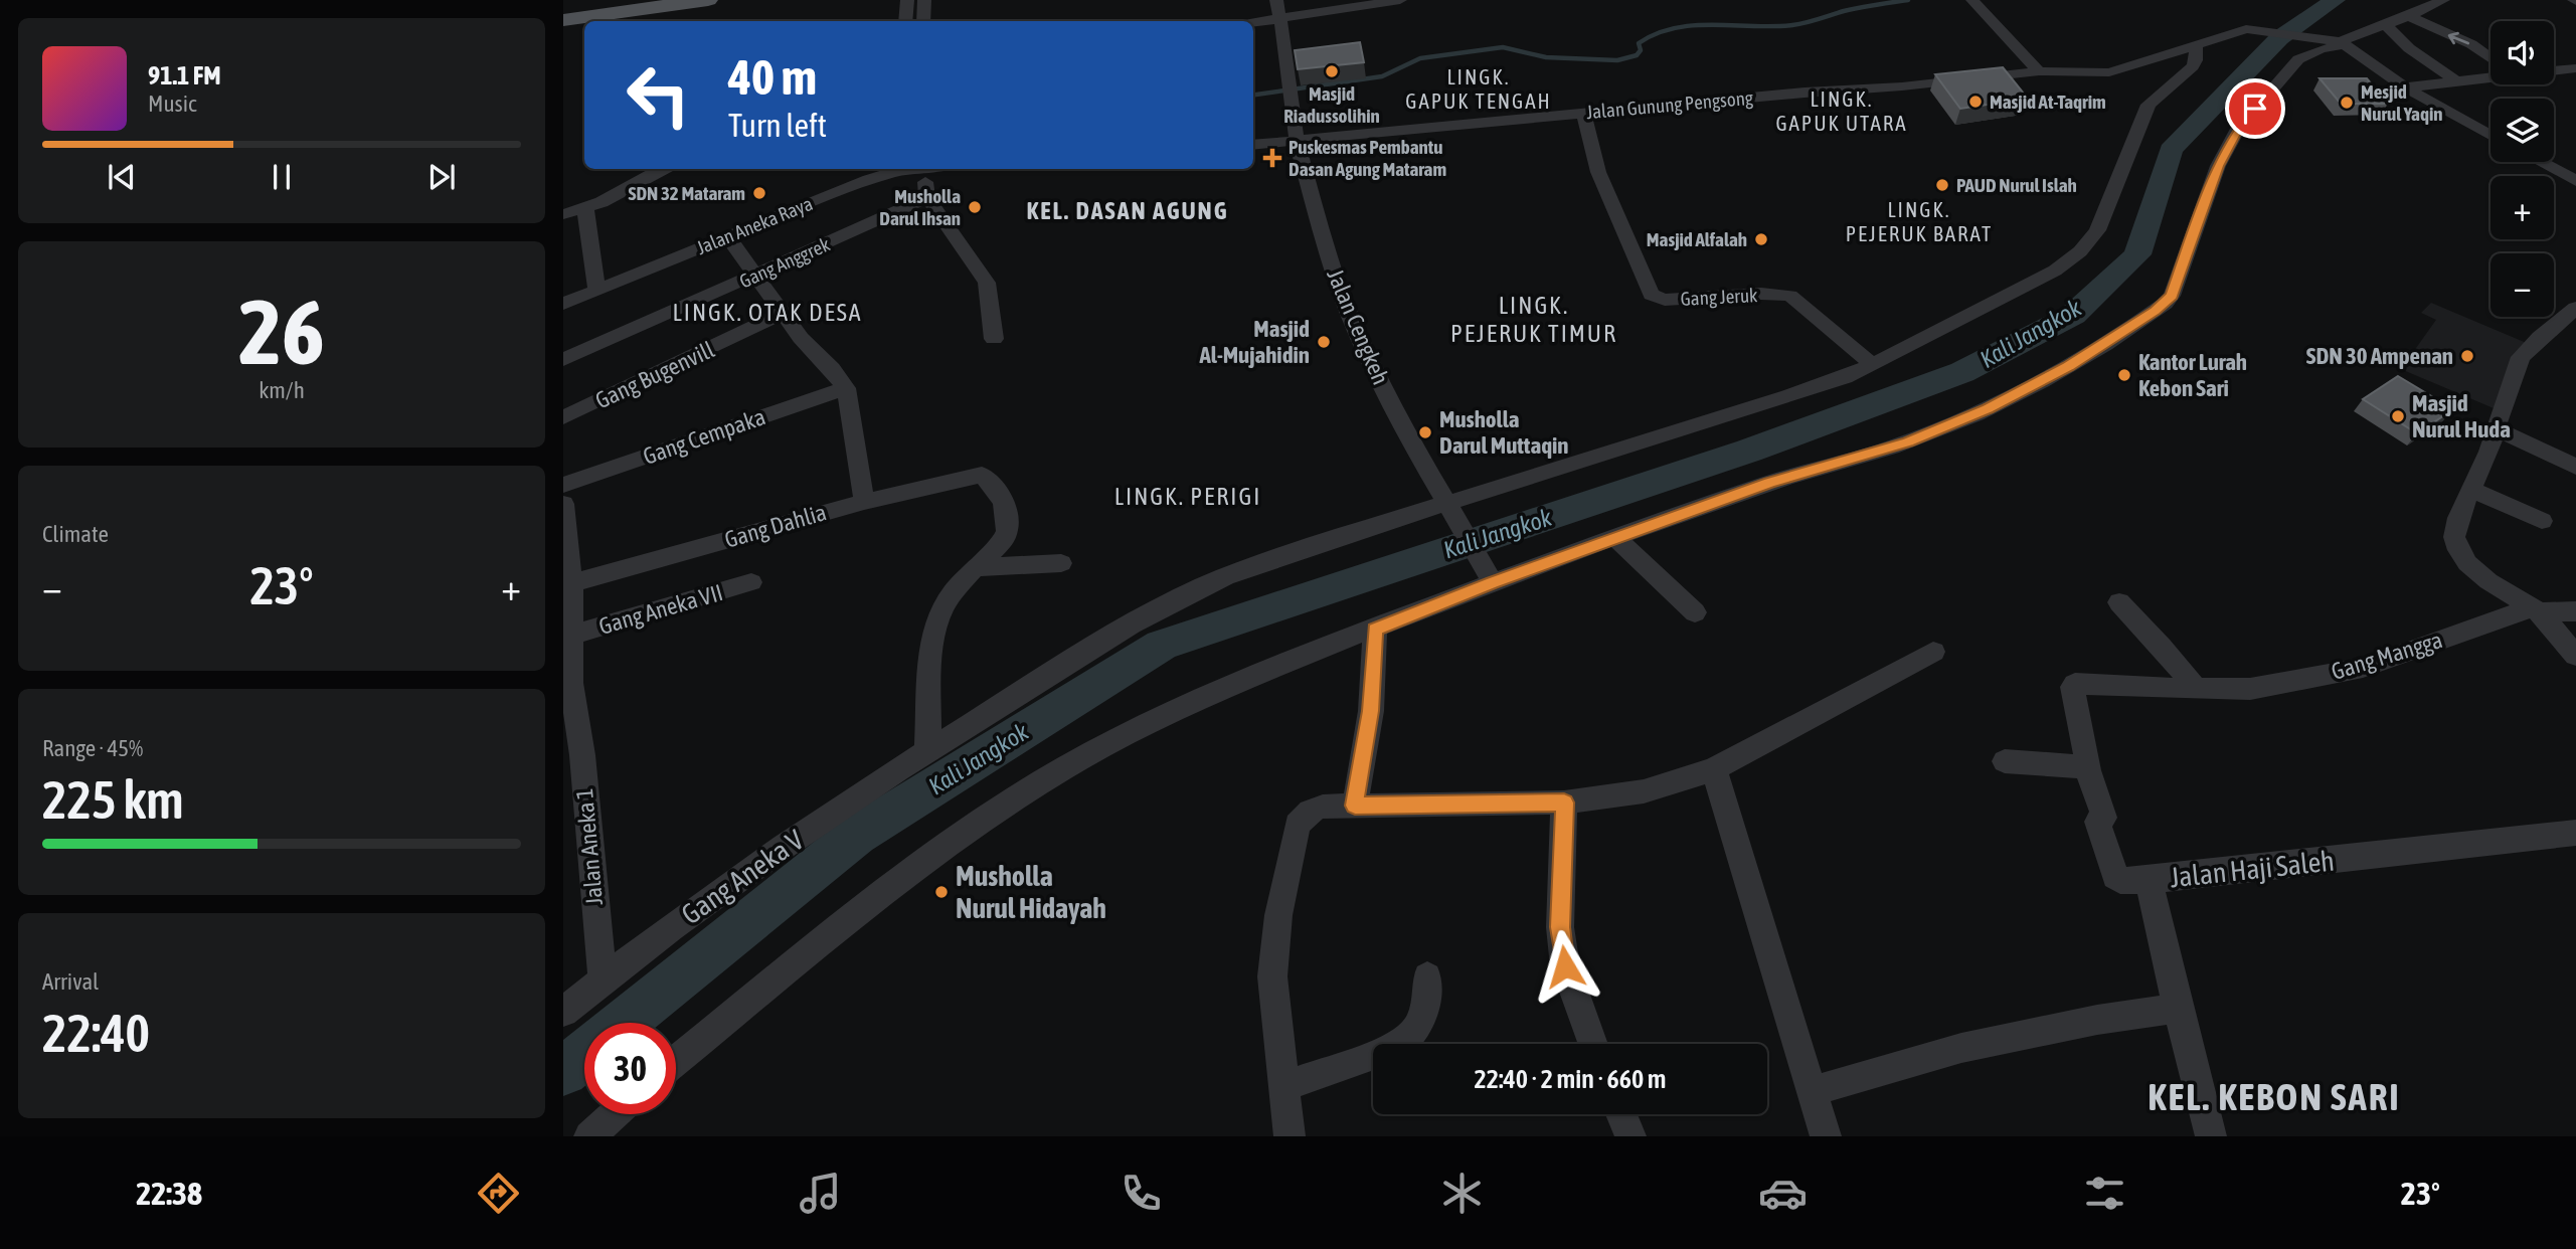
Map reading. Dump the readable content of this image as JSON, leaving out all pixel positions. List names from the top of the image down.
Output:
{
  "streets": {
    "street": [
      "Jalan Gunung Pengsong",
      "Jalan Aneka Raya",
      "Gang Anggrek",
      "Gang Jeruk",
      "Jalan Cengkeh",
      "Gang Bugenvill",
      "Gang Cempaka",
      "Gang Dahlia",
      "Gang Aneka VII",
      "Gang Mangga",
      "Jalan Aneka 1",
      "Jalan Haji Saleh",
      "Gang Aneka V"
    ]
  },
  "crossings": [
    ["Jalan Gunung Pengsong", "Gang Jeruk"],
    ["Jalan Gunung Pengsong", "Jalan Cengkeh"],
    ["Jalan Gunung Pengsong", "Gang Aneka V"],
    ["Gang Jeruk", "Gang Aneka V"],
    ["Jalan Cengkeh", "Gang Aneka V"],
    ["Gang Dahlia", "Jalan Aneka 1"],
    ["Gang Aneka VII", "Jalan Aneka 1"],
    ["Jalan Aneka 1", "Gang Aneka V"]
  ],
  "districts": [
    "LINGK. GAPUK TENGAH",
    "LINGK. GAPUK UTARA",
    "LINGK. PEJERUK BARAT",
    "KEL. DASAN AGUNG",
    "LINGK. PEJERUK TIMUR",
    "LINGK. OTAK DESA",
    "LINGK. PERIGI",
    "KEL. KEBON SARI"
  ],
  "water": ["Kali Jangkok"],
  "places": {
    "other": [
      "Masjid Riadussolihin",
      "Masjid At-Taqrim",
      "Mesjid Nurul Yaqin",
      "PAUD Nurul Islah",
      "SDN 32 Mataram",
      "Musholla Darul Ihsan",
      "Masjid Alfalah",
      "Masjid Al-Mujahidin",
      "SDN 30 Ampenan",
      "Kantor Lurah Kebon Sari",
      "Masjid Nurul Huda",
      "Musholla Darul Muttaqin",
      "Musholla Nurul Hidayah"
    ],
    "health": ["Puskesmas Pembantu Dasan Agung Mataram"]
  },
  "page": {
    "map_buttons": ["+", "−"],
    "turn": ["40 m", "Turn left"],
    "song": ["91.1 FM", "Music"],
    "tile": [
      ["26", "km/h"],
      "Climate",
      ["Range · 45%", "225 km"],
      ["Arrival", "22:40"]
    ],
    "heat": ["−", "23°", "+"],
    "limit": "30",
    "trip": "22:40 · 2 min · 660 m",
    "tabs": ["22:38", "23°"]
  }
}
